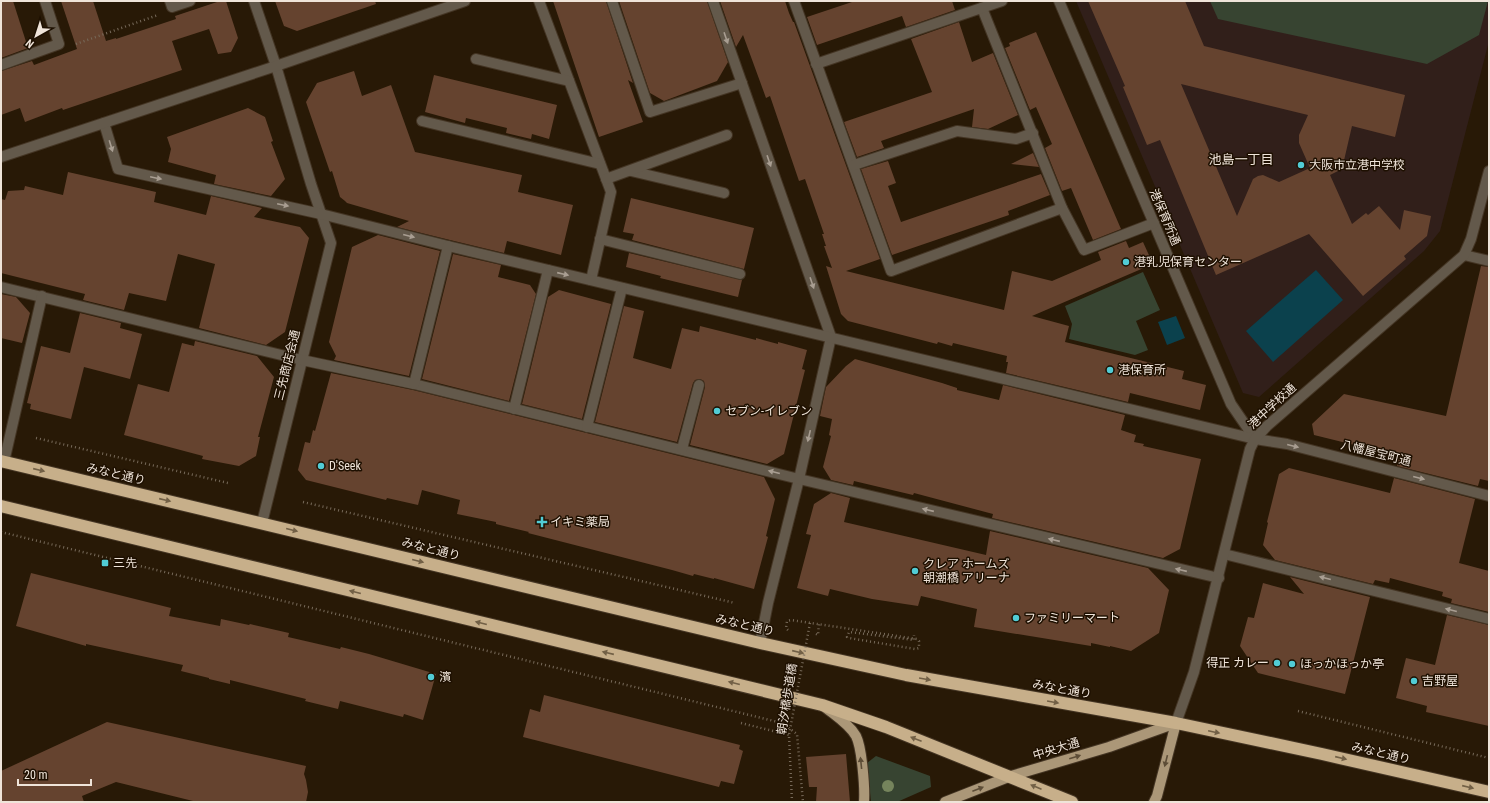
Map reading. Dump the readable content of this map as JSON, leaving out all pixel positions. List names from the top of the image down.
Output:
{
  "streets": {
    "highway": ["みなと通り"],
    "main road": ["中央大通"],
    "street": [
      "港保育所通",
      "三先商店会通",
      "港中学校通",
      "八幡屋宝町通"
    ],
    "path": ["朝汐橋歩道橋"]
  },
  "crossings": [
    ["港保育所通", "港中学校通"],
    ["港保育所通", "八幡屋宝町通"],
    ["三先商店会通", "八幡屋宝町通"],
    ["三先商店会通", "みなと通り"],
    ["港中学校通", "八幡屋宝町通"],
    ["港中学校通", "みなと通り"],
    ["港中学校通", "中央大通"],
    ["みなと通り", "中央大通"]
  ],
  "one_way": ["八幡屋宝町通", "中央大通"],
  "districts": ["池島一丁目"],
  "places": {
    "other": [
      "大阪市立港中学校",
      "港乳児保育センター",
      "港保育所",
      "セブン-イレブン",
      "D'Seek",
      "クレア ホームズ 朝潮橋 アリーナ",
      "ファミリーマート",
      "得正 カレー",
      "ほっかほっか亭",
      "濱",
      "吉野屋"
    ],
    "health": ["イキミ薬局"],
    "transit": ["三先"]
  },
  "scale_bar": "20 m",
  "north": "bottom left"
}
